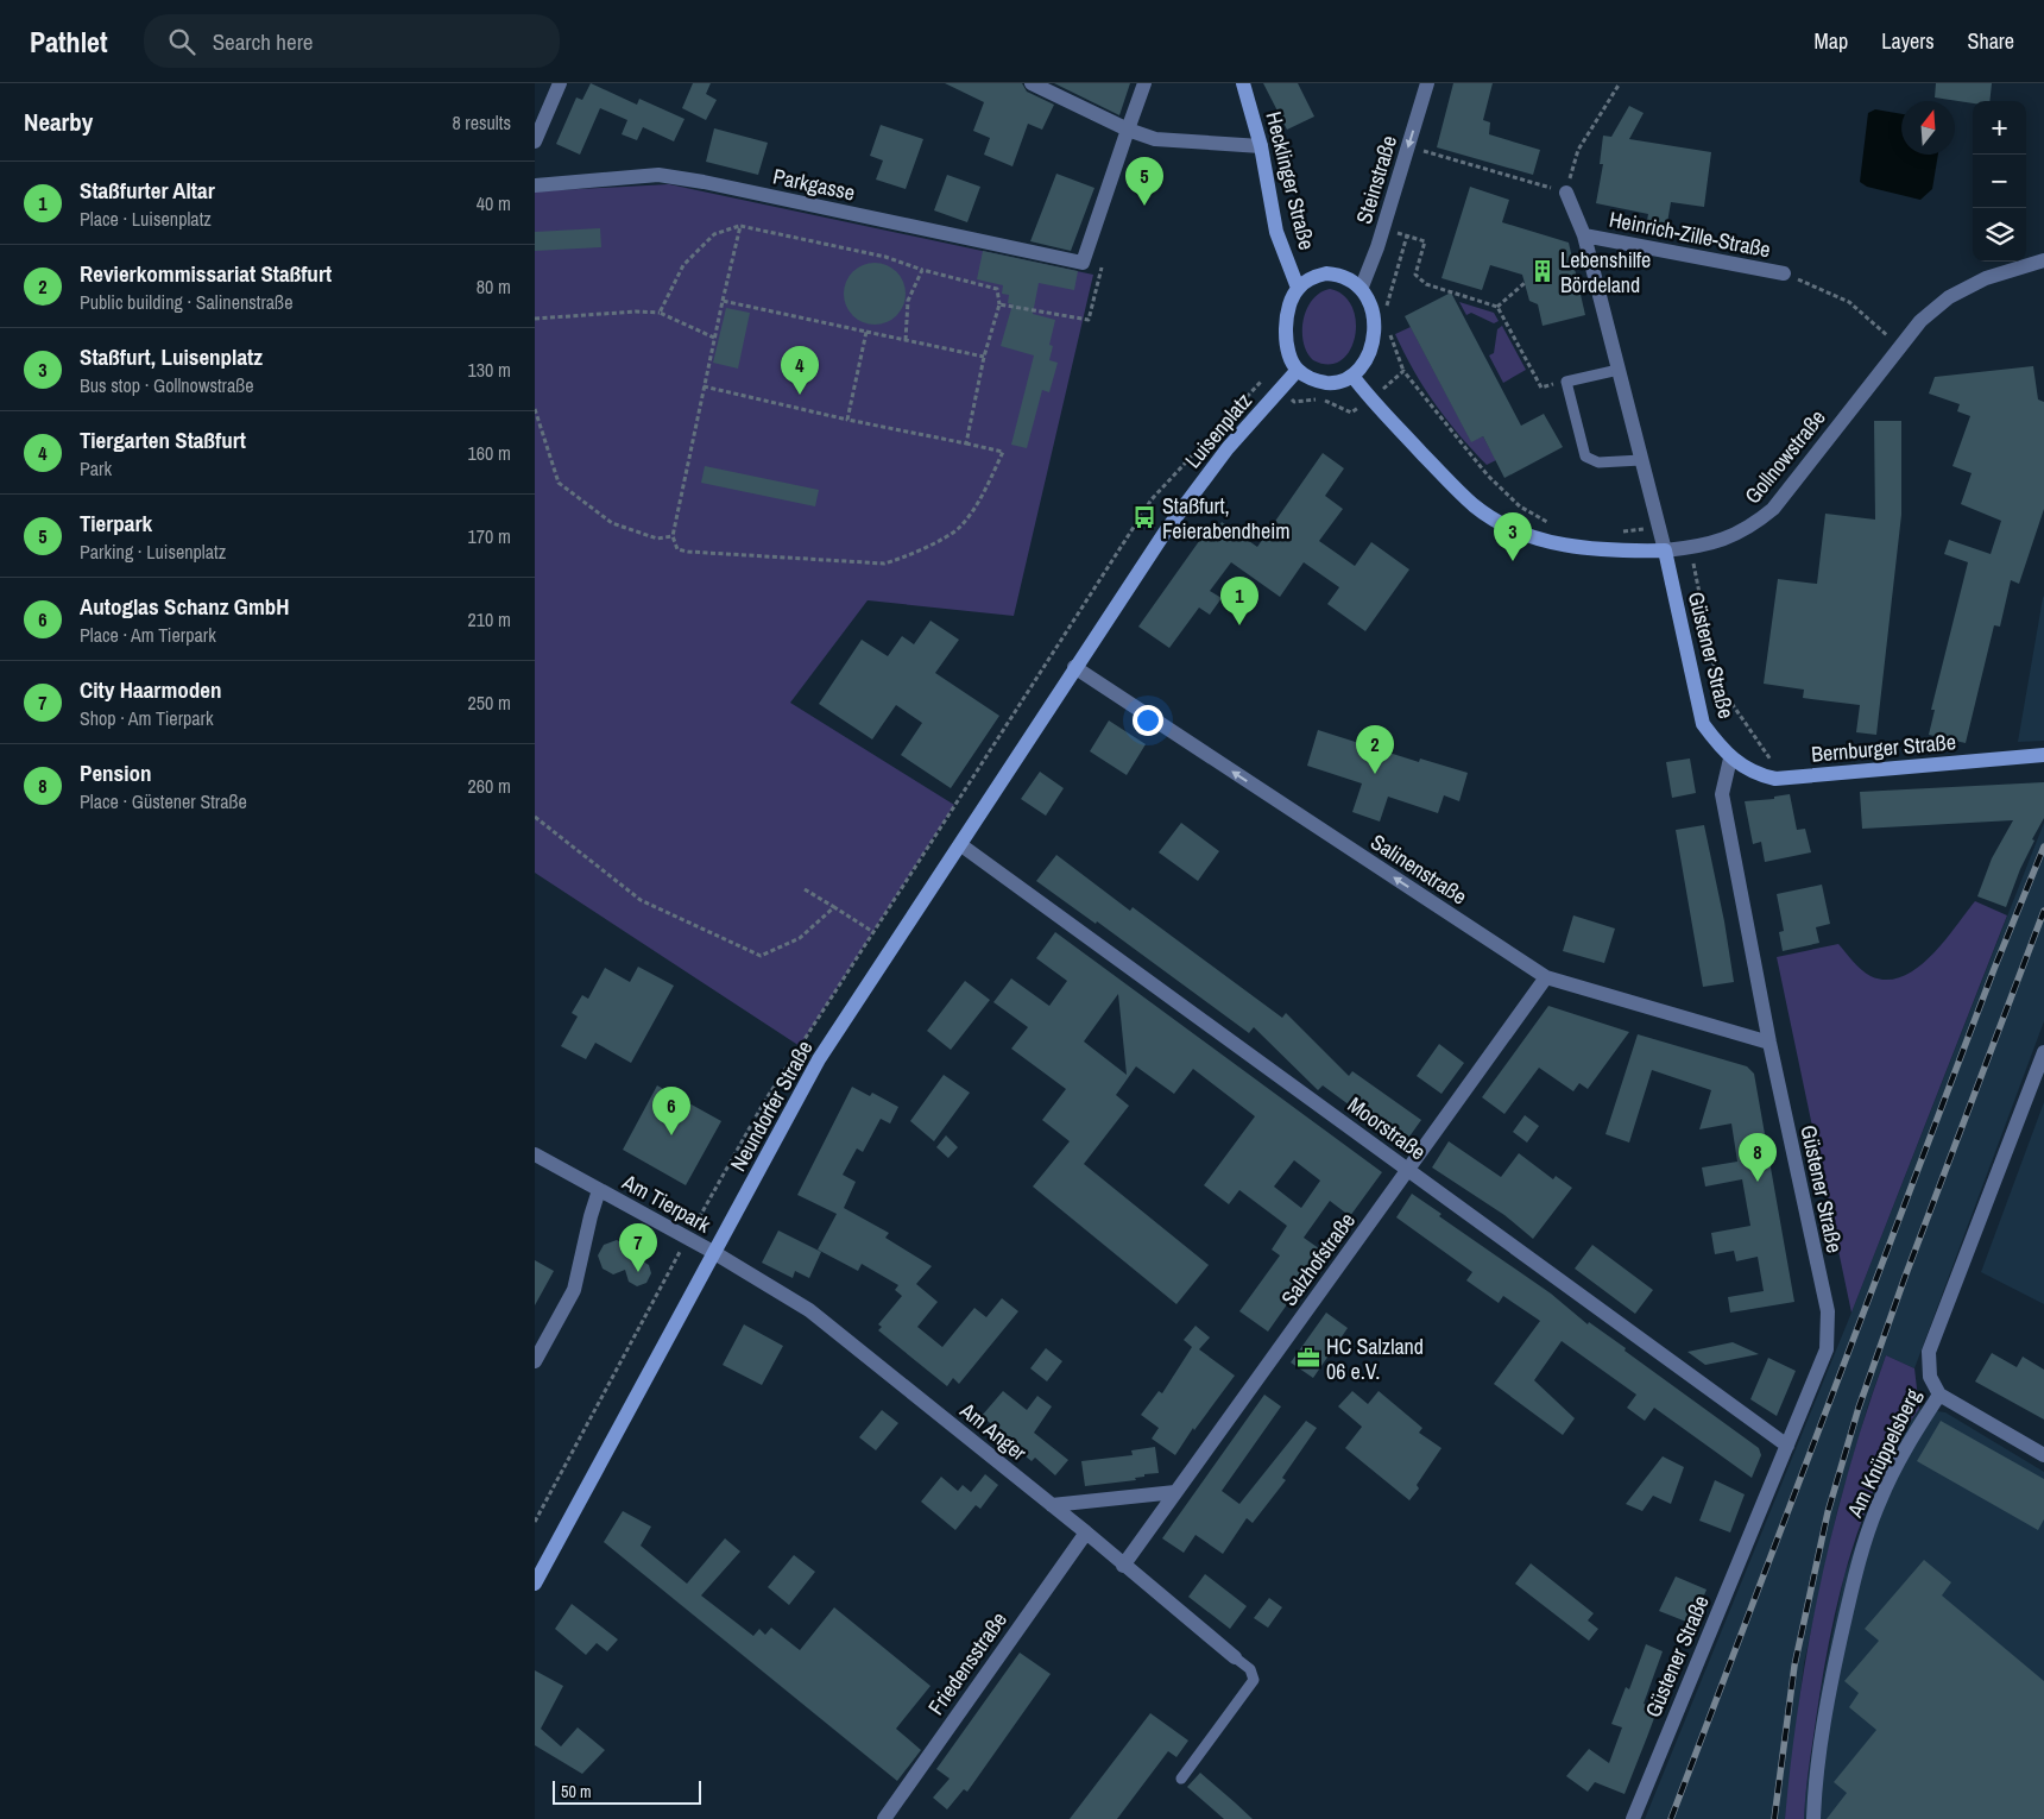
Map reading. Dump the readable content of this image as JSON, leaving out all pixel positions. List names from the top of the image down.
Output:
{
  "streets": {
    "main road": [
      "Hecklinger Straße",
      "Luisenplatz",
      "Gollnowstraße",
      "Güstener Straße",
      "Bernburger Straße",
      "Neundorfer Straße"
    ],
    "street": [
      "Steinstraße",
      "Parkgasse",
      "Heinrich-Zille-Straße",
      "Salinenstraße",
      "Moorstraße",
      "Am Tierpark",
      "Salzhofstraße",
      "Am Anger",
      "Am Knüppelsberg",
      "Friedensstraße"
    ]
  },
  "crossings": [
    ["Steinstraße", "Hecklinger Straße"],
    ["Steinstraße", "Luisenplatz"],
    ["Steinstraße", "Gollnowstraße"],
    ["Hecklinger Straße", "Luisenplatz"],
    ["Hecklinger Straße", "Gollnowstraße"],
    ["Luisenplatz", "Gollnowstraße"],
    ["Luisenplatz", "Salinenstraße"],
    ["Luisenplatz", "Neundorfer Straße"],
    ["Gollnowstraße", "Güstener Straße"],
    ["Güstener Straße", "Bernburger Straße"],
    ["Güstener Straße", "Salinenstraße"],
    ["Güstener Straße", "Moorstraße"],
    ["Salinenstraße", "Neundorfer Straße"],
    ["Salinenstraße", "Salzhofstraße"],
    ["Neundorfer Straße", "Moorstraße"],
    ["Neundorfer Straße", "Am Tierpark"],
    ["Neundorfer Straße", "Am Anger"],
    ["Moorstraße", "Salzhofstraße"],
    ["Am Tierpark", "Am Anger"],
    ["Salzhofstraße", "Am Anger"],
    ["Am Anger", "Friedensstraße"]
  ],
  "one_way": ["Salinenstraße"],
  "places": {
    "building": ["Lebenshilfe Bördeland"],
    "bus stop": ["Staßfurt, Feierabendheim"],
    "office": ["HC Salzland 06 e.V."]
  },
  "scale_bar": "50 m",
  "north": "top",
  "page": {
    "header": "Pathlet",
    "search": "Search here",
    "nav": ["Map", "Layers", "Share"],
    "heading": ["Nearby", "8 results"],
    "map_buttons": ["+", "−"],
    "pins": [
      "5",
      "4",
      "3",
      "1",
      "2",
      "6",
      "8",
      "7"
    ],
    "list": [
      {
        "mark": "1",
        "name": "Staßfurter Altar",
        "note": "Place · Luisenplatz",
        "value": "40 m"
      },
      {
        "mark": "2",
        "name": "Revierkommissariat Staßfurt",
        "note": "Public building · Salinenstraße",
        "value": "80 m"
      },
      {
        "mark": "3",
        "name": "Staßfurt, Luisenplatz",
        "note": "Bus stop · Gollnowstraße",
        "value": "130 m"
      },
      {
        "mark": "4",
        "name": "Tiergarten Staßfurt",
        "note": "Park",
        "value": "160 m"
      },
      {
        "mark": "5",
        "name": "Tierpark",
        "note": "Parking · Luisenplatz",
        "value": "170 m"
      },
      {
        "mark": "6",
        "name": "Autoglas Schanz GmbH",
        "note": "Place · Am Tierpark",
        "value": "210 m"
      },
      {
        "mark": "7",
        "name": "City Haarmoden",
        "note": "Shop · Am Tierpark",
        "value": "250 m"
      },
      {
        "mark": "8",
        "name": "Pension",
        "note": "Place · Güstener Straße",
        "value": "260 m"
      }
    ],
    "scale": "50 m"
  }
}
